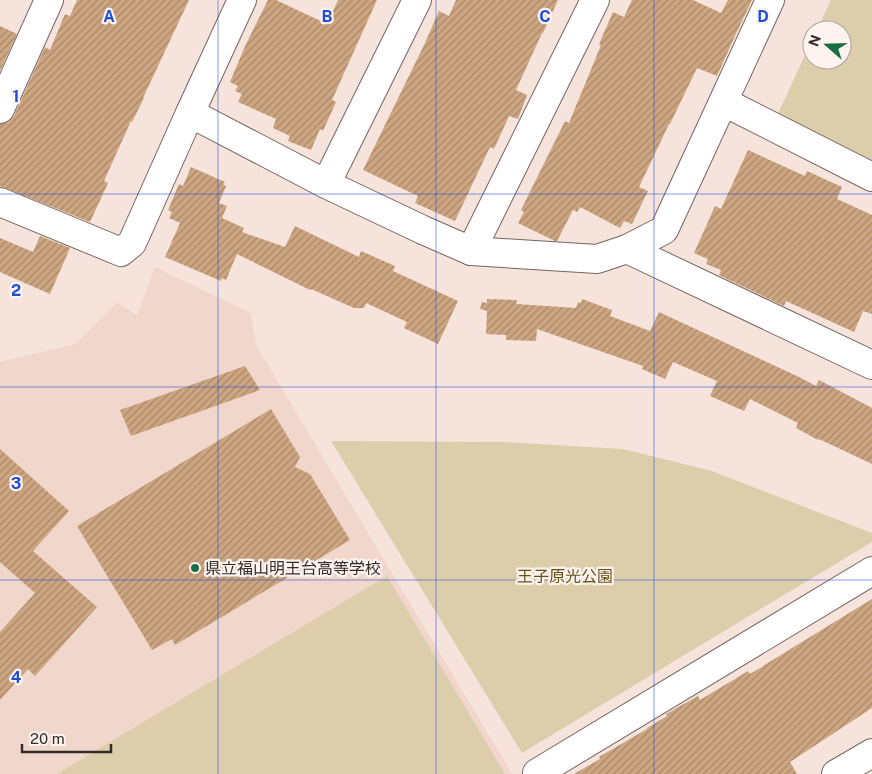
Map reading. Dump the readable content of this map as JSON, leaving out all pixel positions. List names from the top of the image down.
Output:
{
  "parks": ["王子原光公園"],
  "places": ["県立福山明王台高等学校"],
  "scale_bar": "20 m",
  "north": "left",
  "grid": {
    "columns": [
      "A",
      "B",
      "C",
      "D"
    ],
    "rows": [
      "1",
      "2",
      "3",
      "4"
    ]
  }
}
